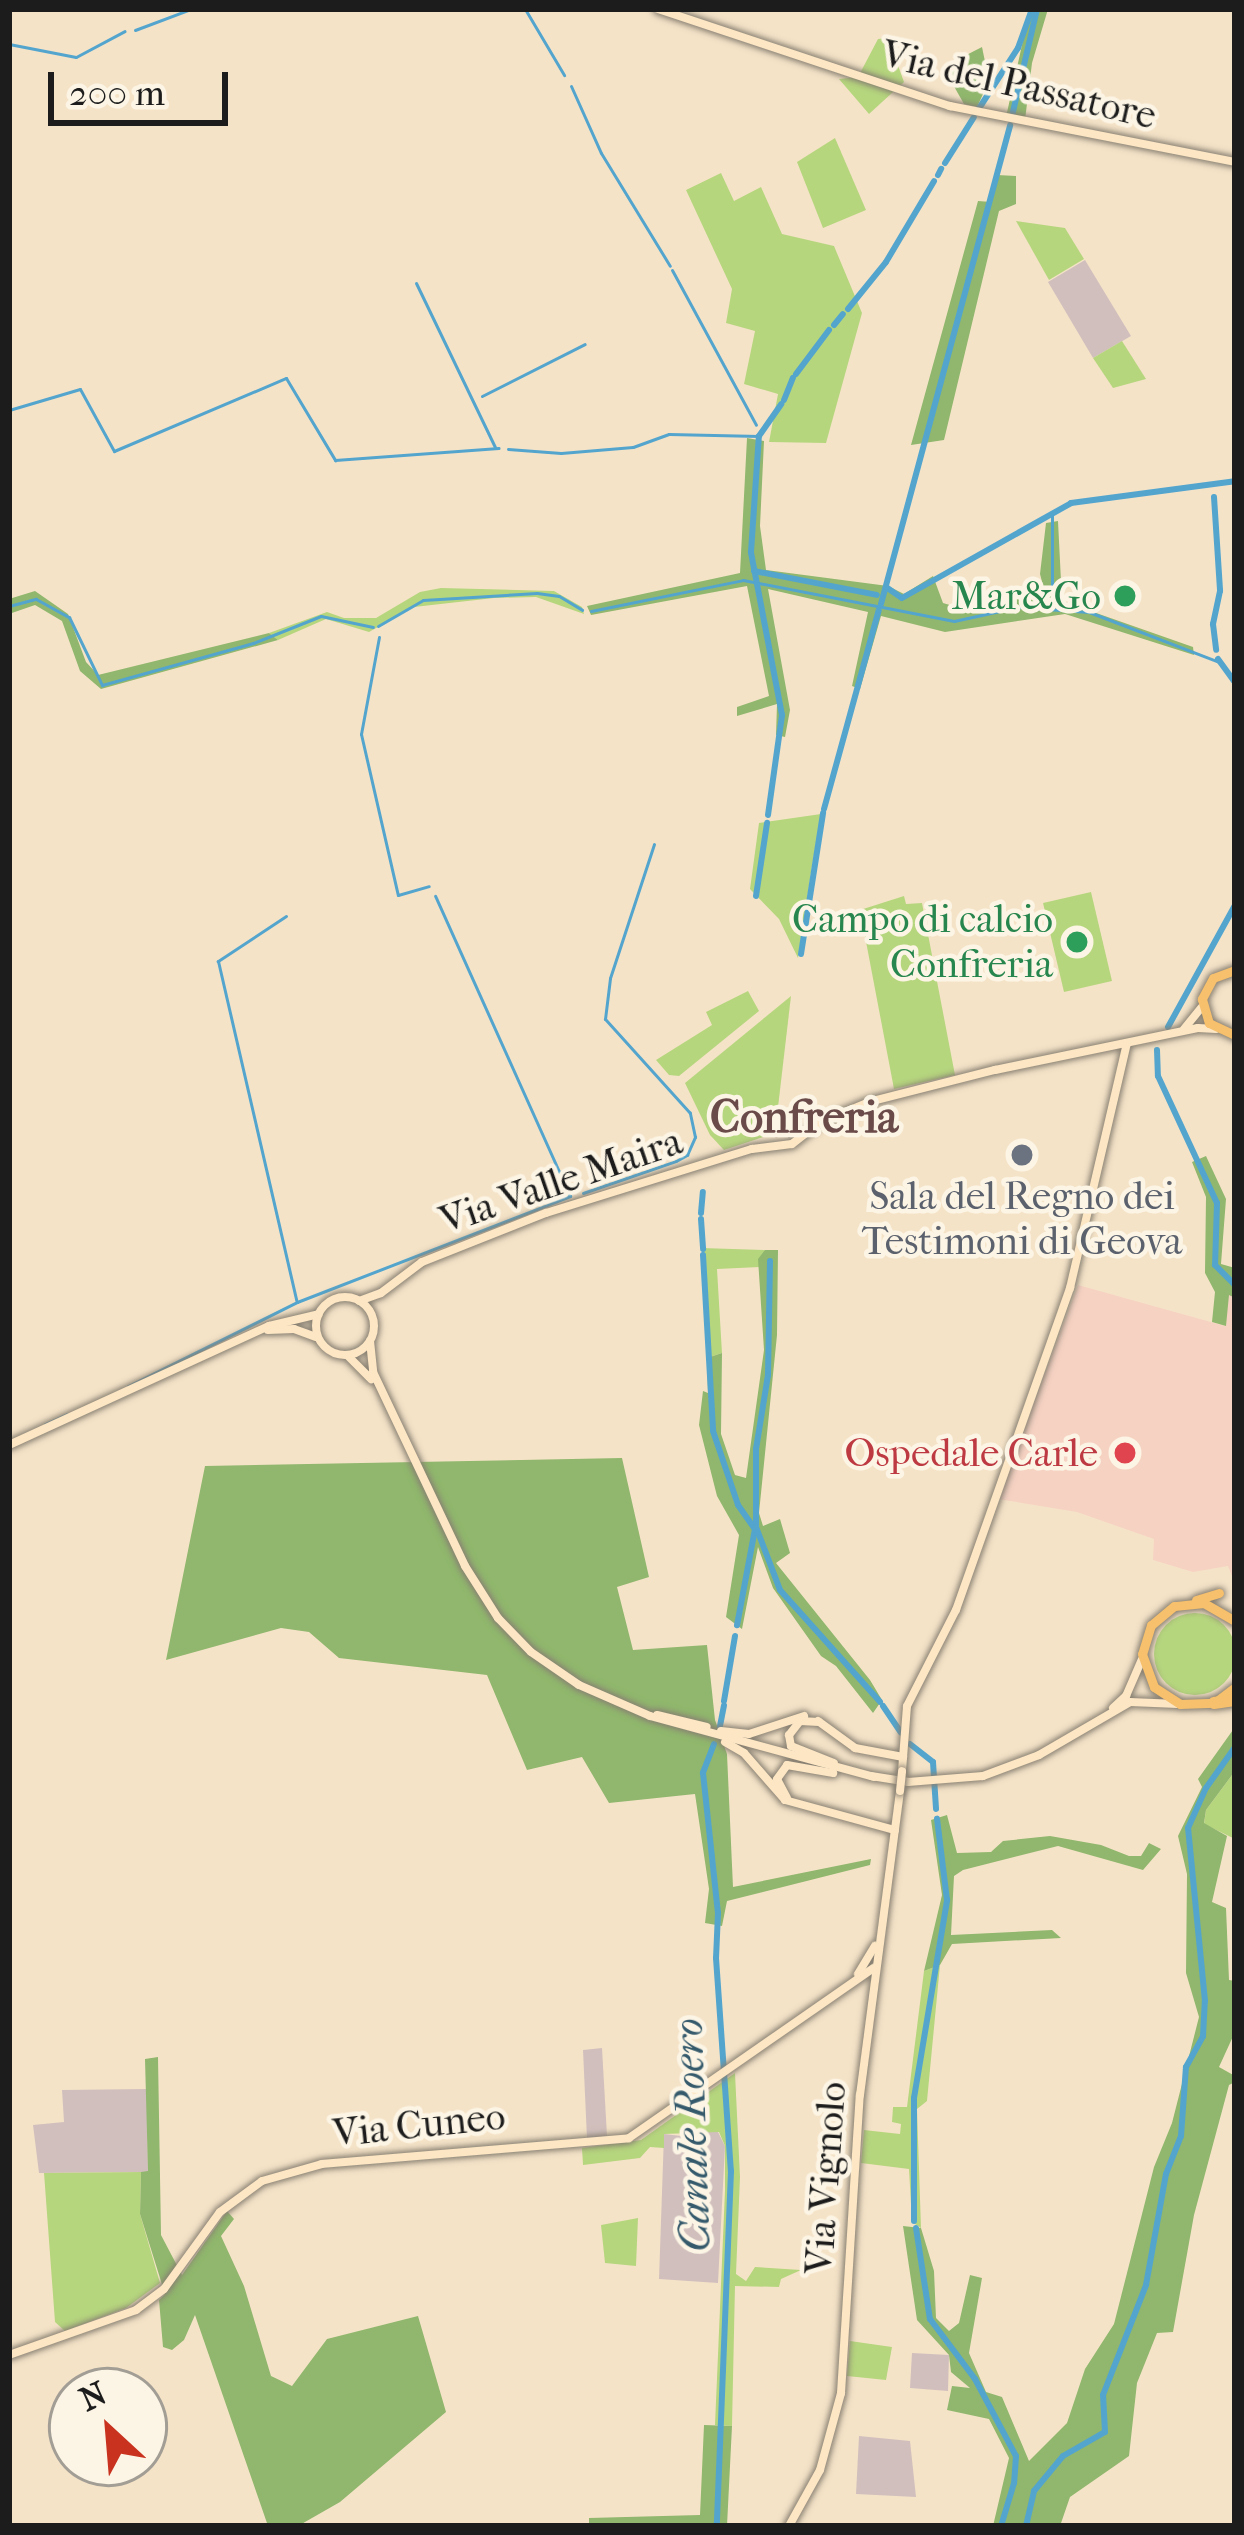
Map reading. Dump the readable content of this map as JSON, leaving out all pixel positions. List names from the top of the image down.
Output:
{
  "streets": {
    "main road": [
      "Via del Passatore",
      "Via Valle Maira",
      "Via Cuneo",
      "Via Vignolo"
    ]
  },
  "crossings": [
    ["Via Valle Maira", "Via Vignolo"],
    ["Via Cuneo", "Via Vignolo"]
  ],
  "districts": ["Confreria"],
  "water": ["Canale Roero"],
  "places": [
    "Mar&Go",
    "Campo di calcio Confreria",
    "Sala del Regno dei Testimoni di Geova",
    "Ospedale Carle"
  ],
  "scale_bar": "200 m",
  "north": "top left"
}
